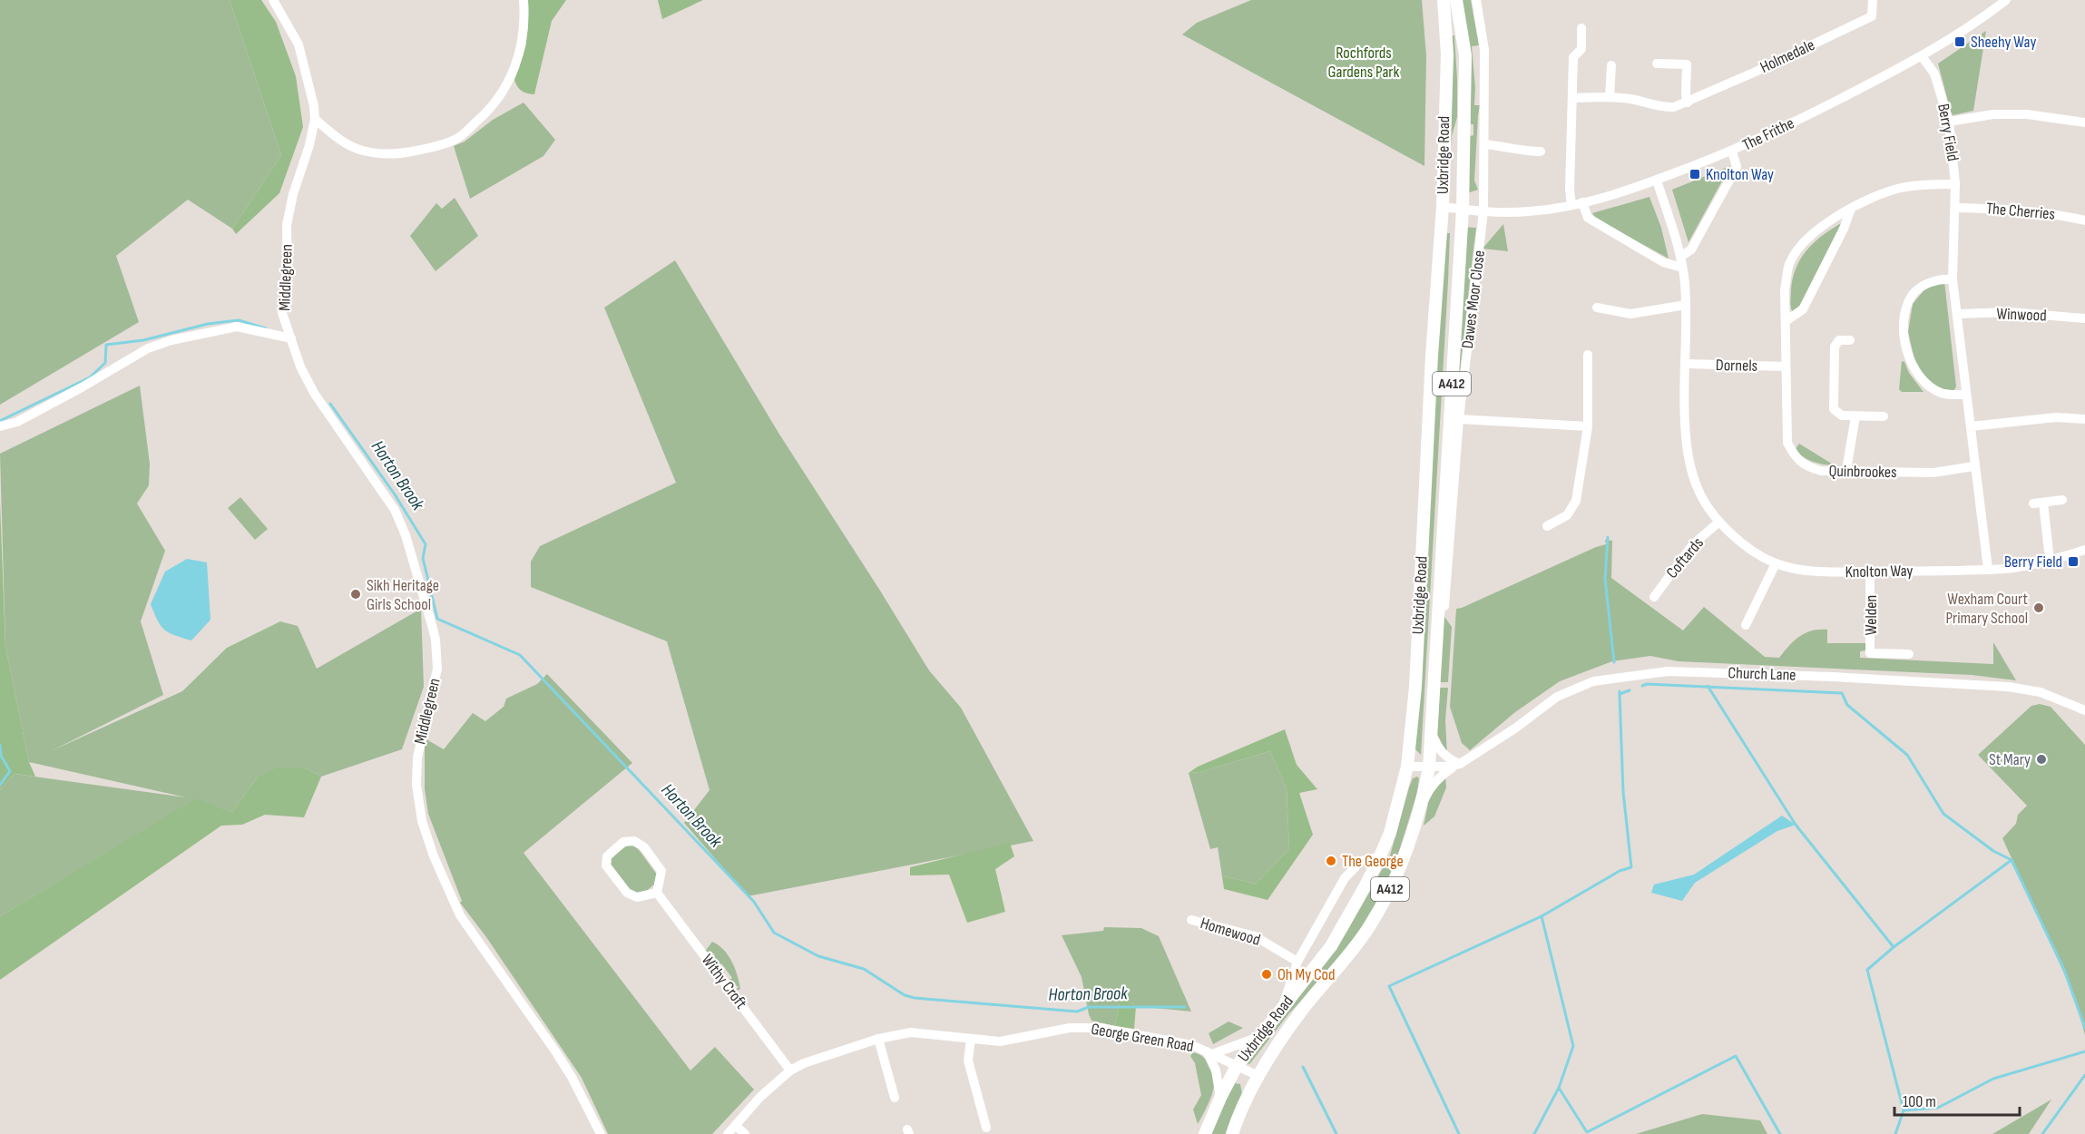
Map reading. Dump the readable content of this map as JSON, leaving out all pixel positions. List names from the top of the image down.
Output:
{
  "streets": {
    "main road": ["Uxbridge Road", "A412"],
    "street": [
      "Holmedale",
      "Berry Field",
      "The Frithe",
      "The Cherries",
      "Middlegreen",
      "Dawes Moor Close",
      "Winwood",
      "Dornels",
      "Quinbrookes",
      "Coftards",
      "Knolton Way",
      "Welden",
      "Church Lane",
      "Homewood",
      "Withy Croft",
      "George Green Road"
    ]
  },
  "crossings": [
    ["Berry Field", "The Frithe"],
    ["Berry Field", "The Cherries"],
    ["Berry Field", "Winwood"],
    ["Berry Field", "Quinbrookes"],
    ["Berry Field", "Knolton Way"],
    ["The Frithe", "Uxbridge Road"],
    ["The Frithe", "Dawes Moor Close"],
    ["The Frithe", "Knolton Way"],
    ["Uxbridge Road", "Church Lane"],
    ["Uxbridge Road", "George Green Road"],
    ["Dornels", "Quinbrookes"],
    ["Dornels", "Knolton Way"],
    ["Coftards", "Knolton Way"],
    ["Knolton Way", "Welden"],
    ["Withy Croft", "George Green Road"]
  ],
  "water": ["Horton Brook"],
  "parks": ["Rochfords Gardens Park"],
  "places": {
    "transit": ["Sheehy Way", "Knolton Way", "Berry Field"],
    "other": [
      "Sikh Heritage Girls School",
      "Wexham Court Primary School",
      "St Mary",
      "The George",
      "Oh My Cod"
    ]
  },
  "scale_bar": "100 m"
}
